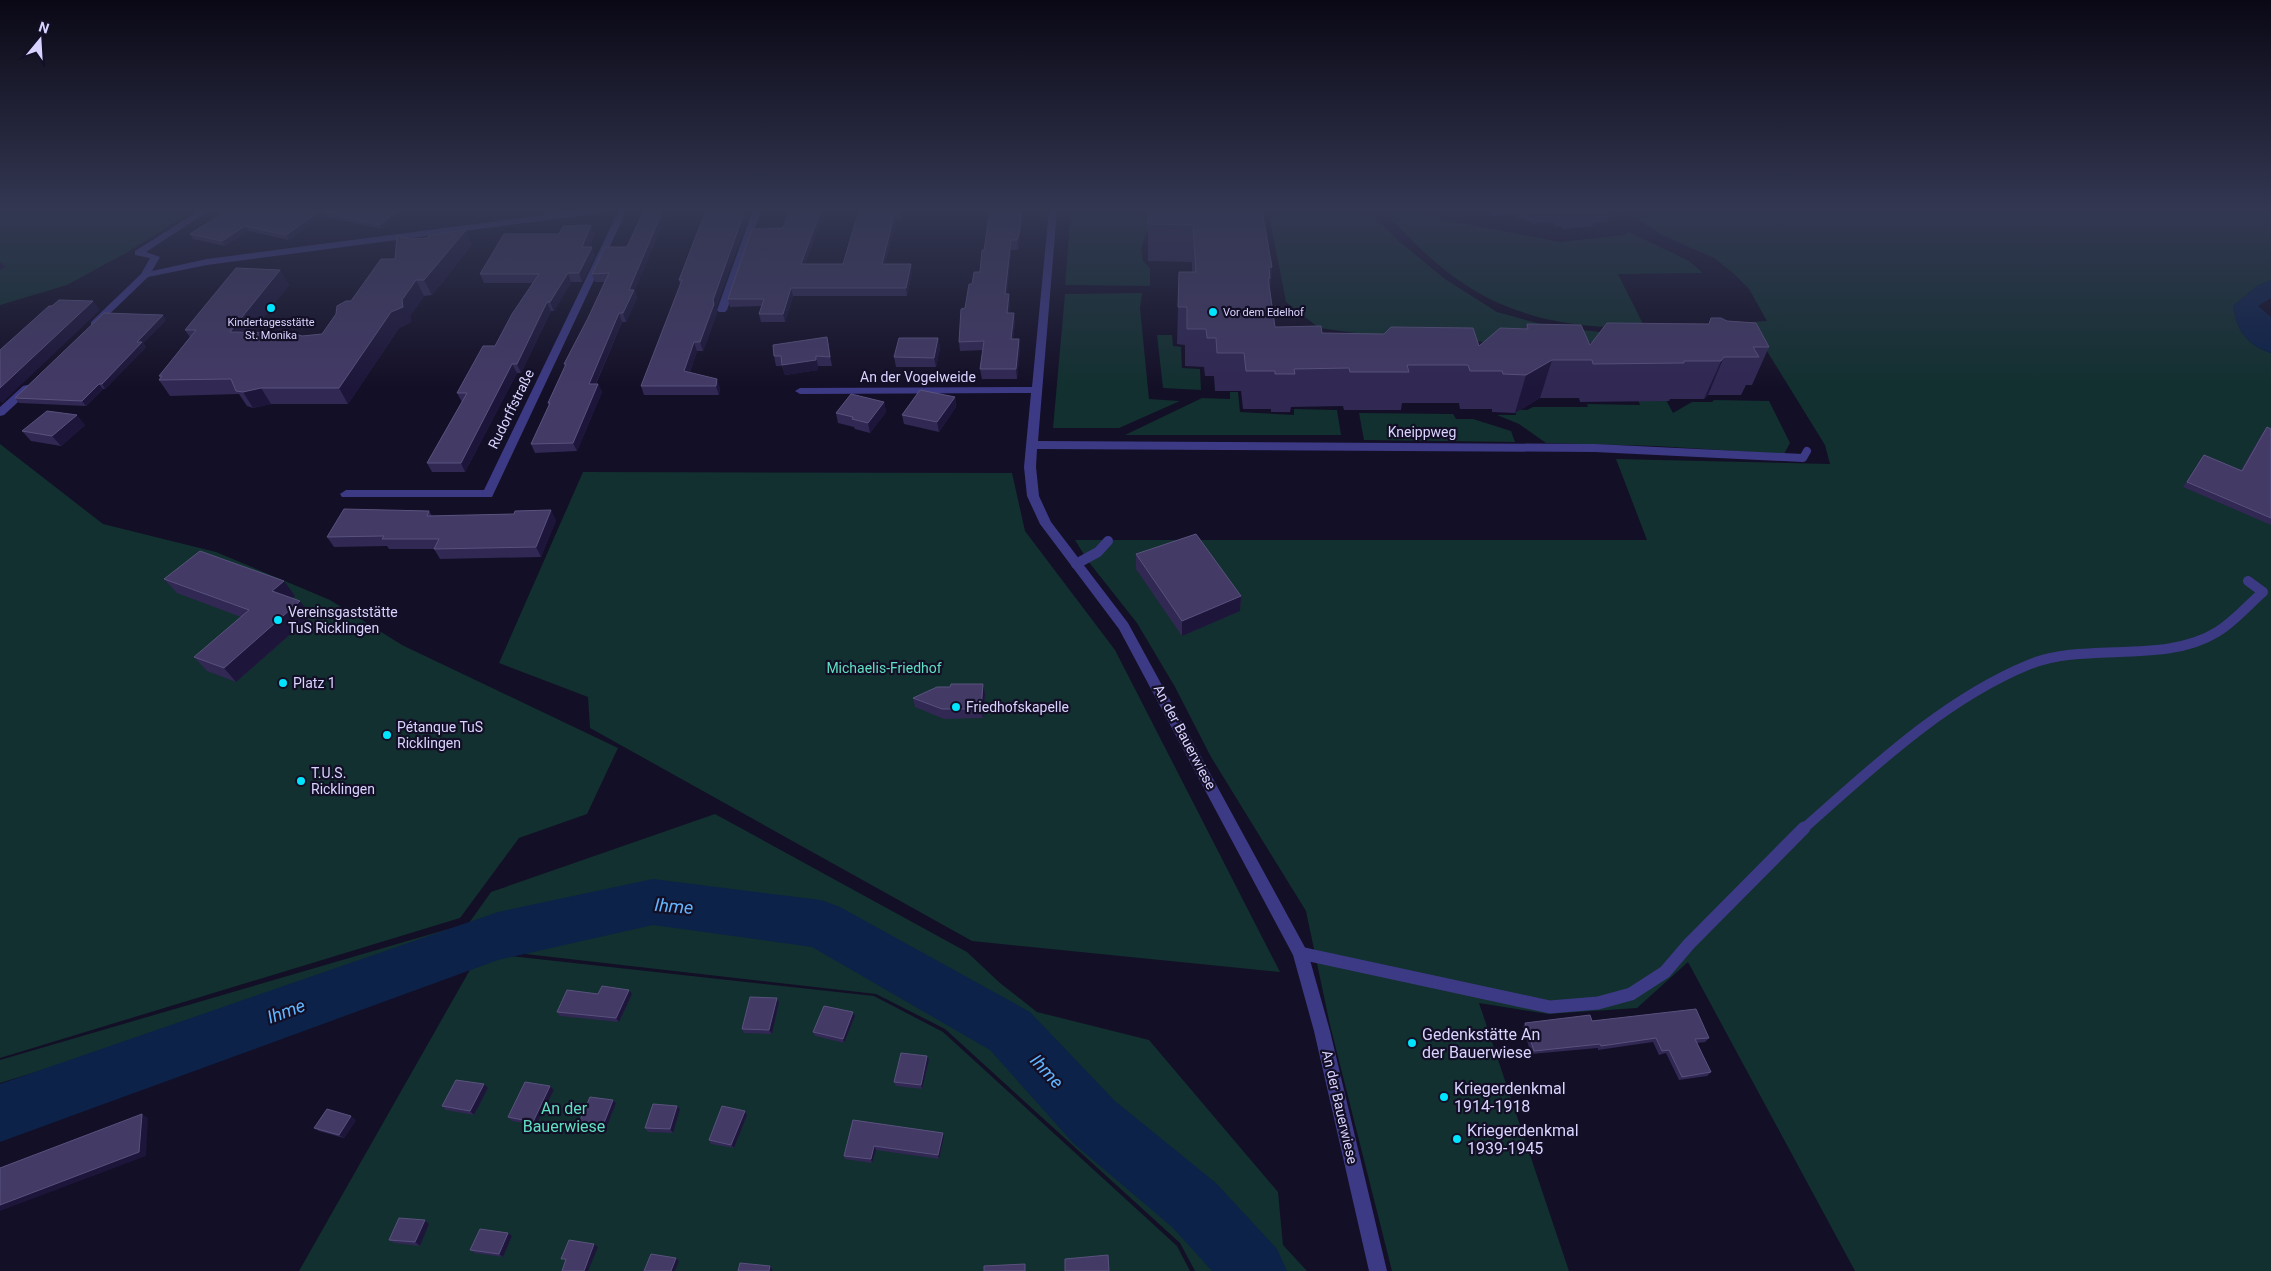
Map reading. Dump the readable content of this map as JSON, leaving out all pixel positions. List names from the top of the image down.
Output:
{
  "streets": {
    "street": [
      "An der Vogelweide",
      "Rudorffstraße",
      "Kneippweg",
      "An der Bauerwiese"
    ]
  },
  "crossings": [
    ["An der Vogelweide", "An der Bauerwiese"],
    ["Kneippweg", "An der Bauerwiese"]
  ],
  "water": ["Ihme"],
  "parks": ["Michaelis-Friedhof", "An der Bauerwiese"],
  "places": [
    "Kindertagesstätte St. Monika",
    "Vor dem Edelhof",
    "Vereinsgaststätte TuS Ricklingen",
    "Platz 1",
    "Friedhofskapelle",
    "Pétanque TuS Ricklingen",
    "T.U.S. Ricklingen",
    "Gedenkstätte An der Bauerwiese",
    "Kriegerdenkmal 1914-1918",
    "Kriegerdenkmal 1939-1945"
  ],
  "north": "top"
}
